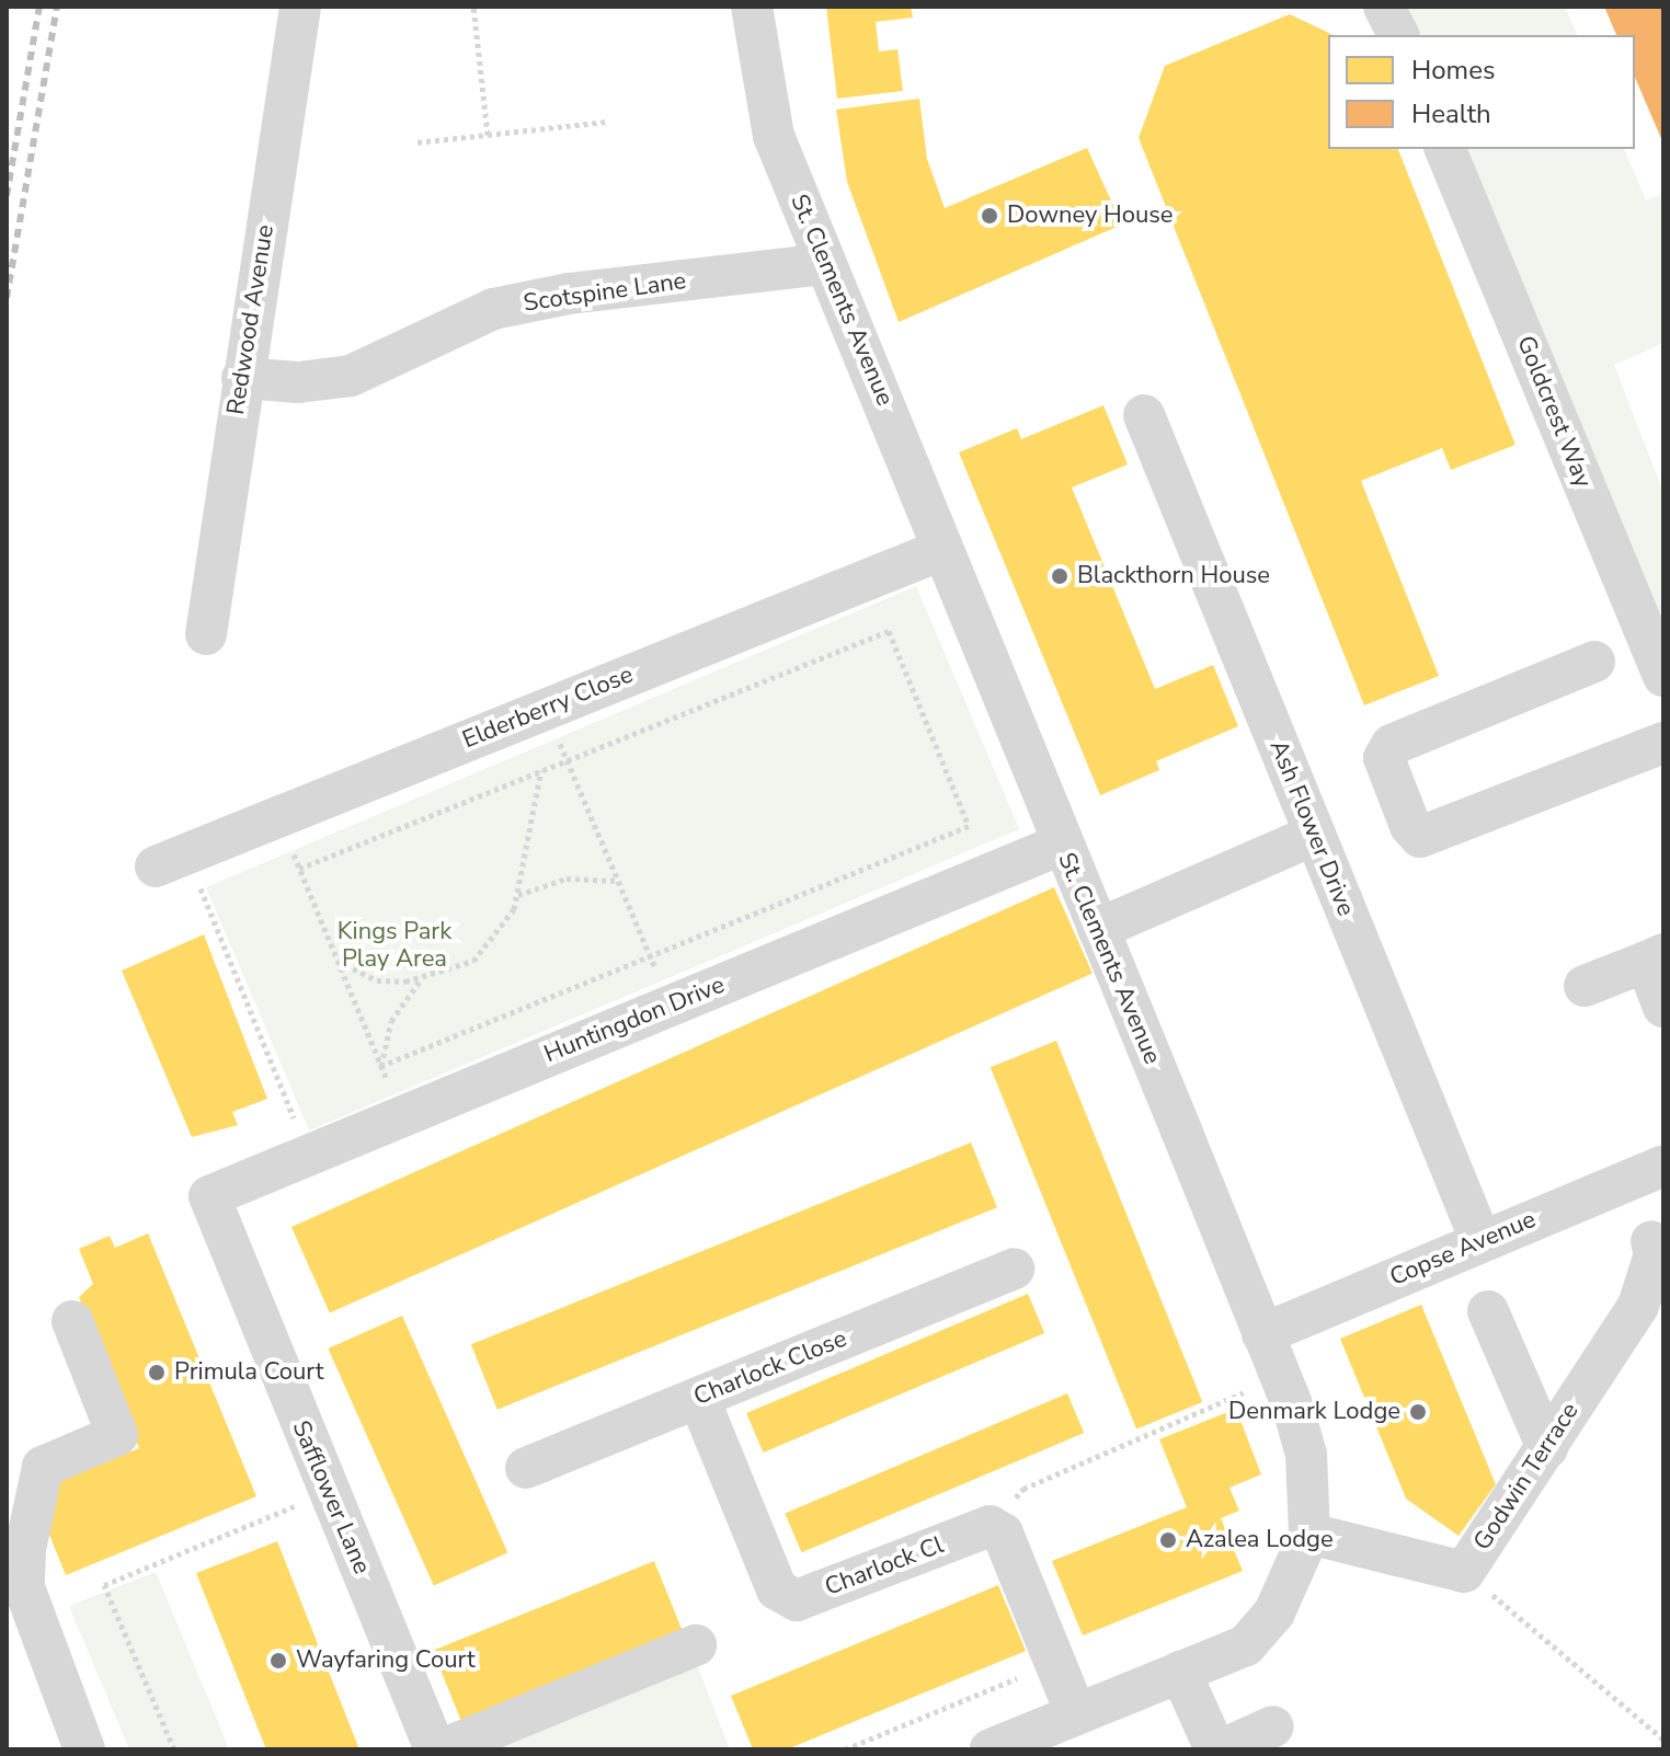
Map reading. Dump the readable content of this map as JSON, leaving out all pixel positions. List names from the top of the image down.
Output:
{
  "streets": {
    "street": [
      "Scotspine Lane",
      "St. Clements Avenue",
      "Redwood Avenue",
      "Goldcrest Way",
      "Elderberry Close",
      "Ash Flower Drive",
      "Huntingdon Drive",
      "Copse Avenue",
      "Charlock Close",
      "Godwin Terrace",
      "Safflower Lane",
      "Charlock Cl"
    ]
  },
  "crossings": [
    ["Scotspine Lane", "St. Clements Avenue"],
    ["Scotspine Lane", "Redwood Avenue"],
    ["St. Clements Avenue", "Elderberry Close"],
    ["St. Clements Avenue", "Huntingdon Drive"],
    ["St. Clements Avenue", "Copse Avenue"],
    ["St. Clements Avenue", "Godwin Terrace"],
    ["Ash Flower Drive", "Copse Avenue"],
    ["Huntingdon Drive", "Safflower Lane"],
    ["Charlock Close", "Charlock Cl"]
  ],
  "parks": ["Kings Park Play Area"],
  "places": [
    "Downey House",
    "Blackthorn House",
    "Primula Court",
    "Denmark Lodge",
    "Azalea Lodge",
    "Wayfaring Court"
  ],
  "legend": ["Homes", "Health"]
}
